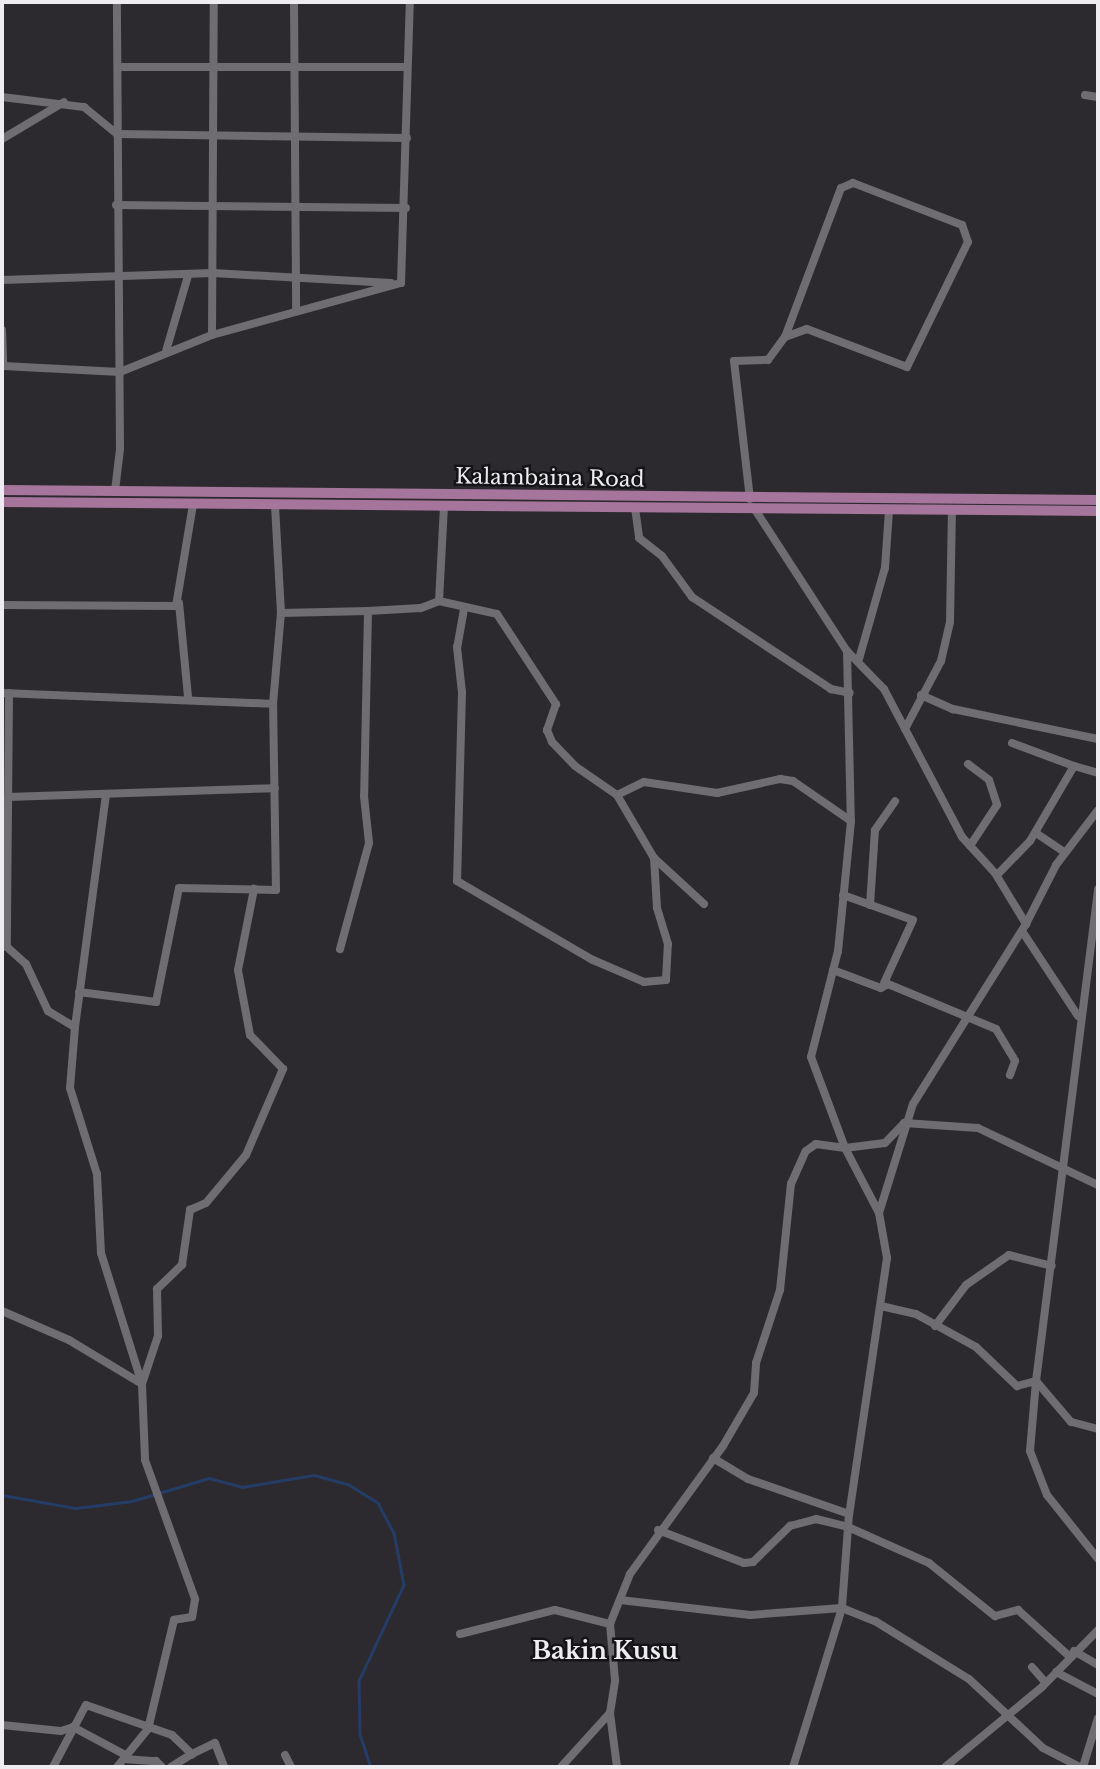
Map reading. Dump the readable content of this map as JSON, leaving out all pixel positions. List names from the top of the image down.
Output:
{
  "streets": {
    "main road": ["Kalambaina Road"]
  },
  "districts": ["Bakin Kusu"]
}
